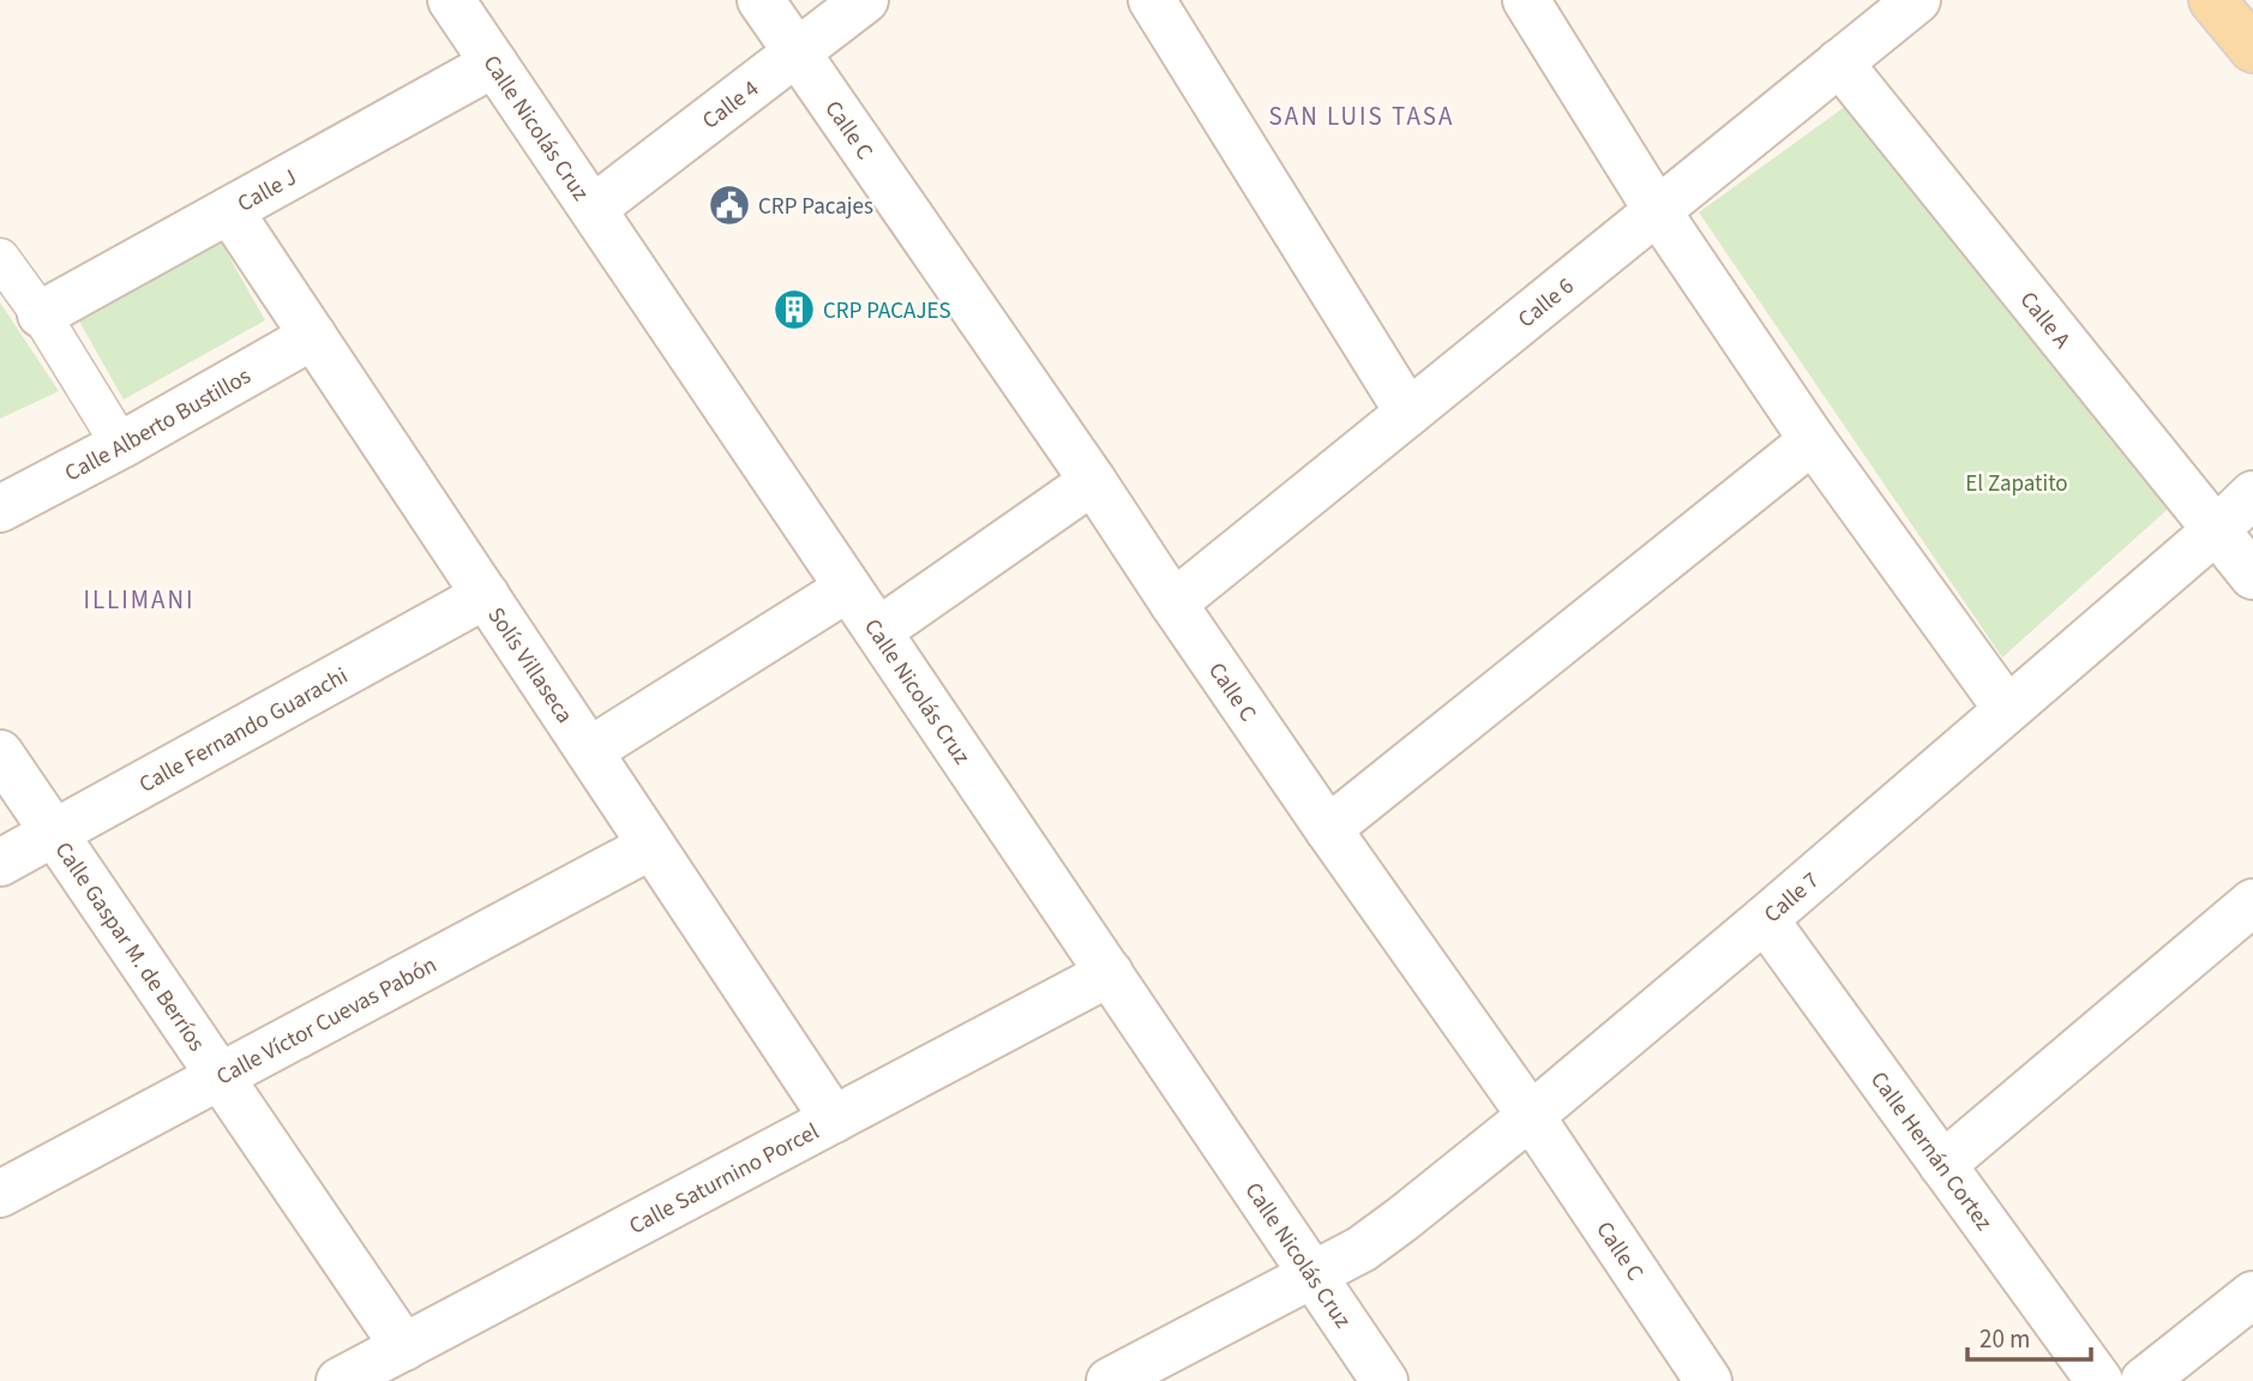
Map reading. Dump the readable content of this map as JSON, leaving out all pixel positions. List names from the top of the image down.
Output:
{
  "streets": {
    "street": [
      "Calle 4",
      "Calle Nicolás Cruz",
      "Calle C",
      "Calle J",
      "Calle 6",
      "Calle A",
      "Calle Alberto Bustillos",
      "Solís Villaseca",
      "Calle Fernando Guarachi",
      "Calle 7",
      "Calle Gaspar M. de Berríos",
      "Calle Víctor Cuevas Pabón",
      "Calle Hernán Cortez",
      "Calle Saturnino Porcel"
    ]
  },
  "crossings": [
    ["Calle 4", "Calle Nicolás Cruz"],
    ["Calle 4", "Calle C"],
    ["Calle Nicolás Cruz", "Calle J"],
    ["Calle Nicolás Cruz", "Calle 7"],
    ["Calle Nicolás Cruz", "Calle Saturnino Porcel"],
    ["Calle C", "Calle 6"],
    ["Calle C", "Calle 7"],
    ["Calle J", "Solís Villaseca"],
    ["Calle 6", "Calle A"],
    ["Calle A", "Calle 7"],
    ["Calle Alberto Bustillos", "Solís Villaseca"],
    ["Solís Villaseca", "Calle Fernando Guarachi"],
    ["Solís Villaseca", "Calle Víctor Cuevas Pabón"],
    ["Solís Villaseca", "Calle Saturnino Porcel"],
    ["Calle Fernando Guarachi", "Calle Gaspar M. de Berríos"],
    ["Calle 7", "Calle Hernán Cortez"],
    ["Calle Gaspar M. de Berríos", "Calle Víctor Cuevas Pabón"],
    ["Calle Gaspar M. de Berríos", "Calle Saturnino Porcel"]
  ],
  "districts": ["SAN LUIS TASA", "ILLIMANI"],
  "parks": ["El Zapatito"],
  "places": {
    "public building": ["CRP Pacajes"],
    "building": ["CRP PACAJES"]
  },
  "scale_bar": "20 m"
}
